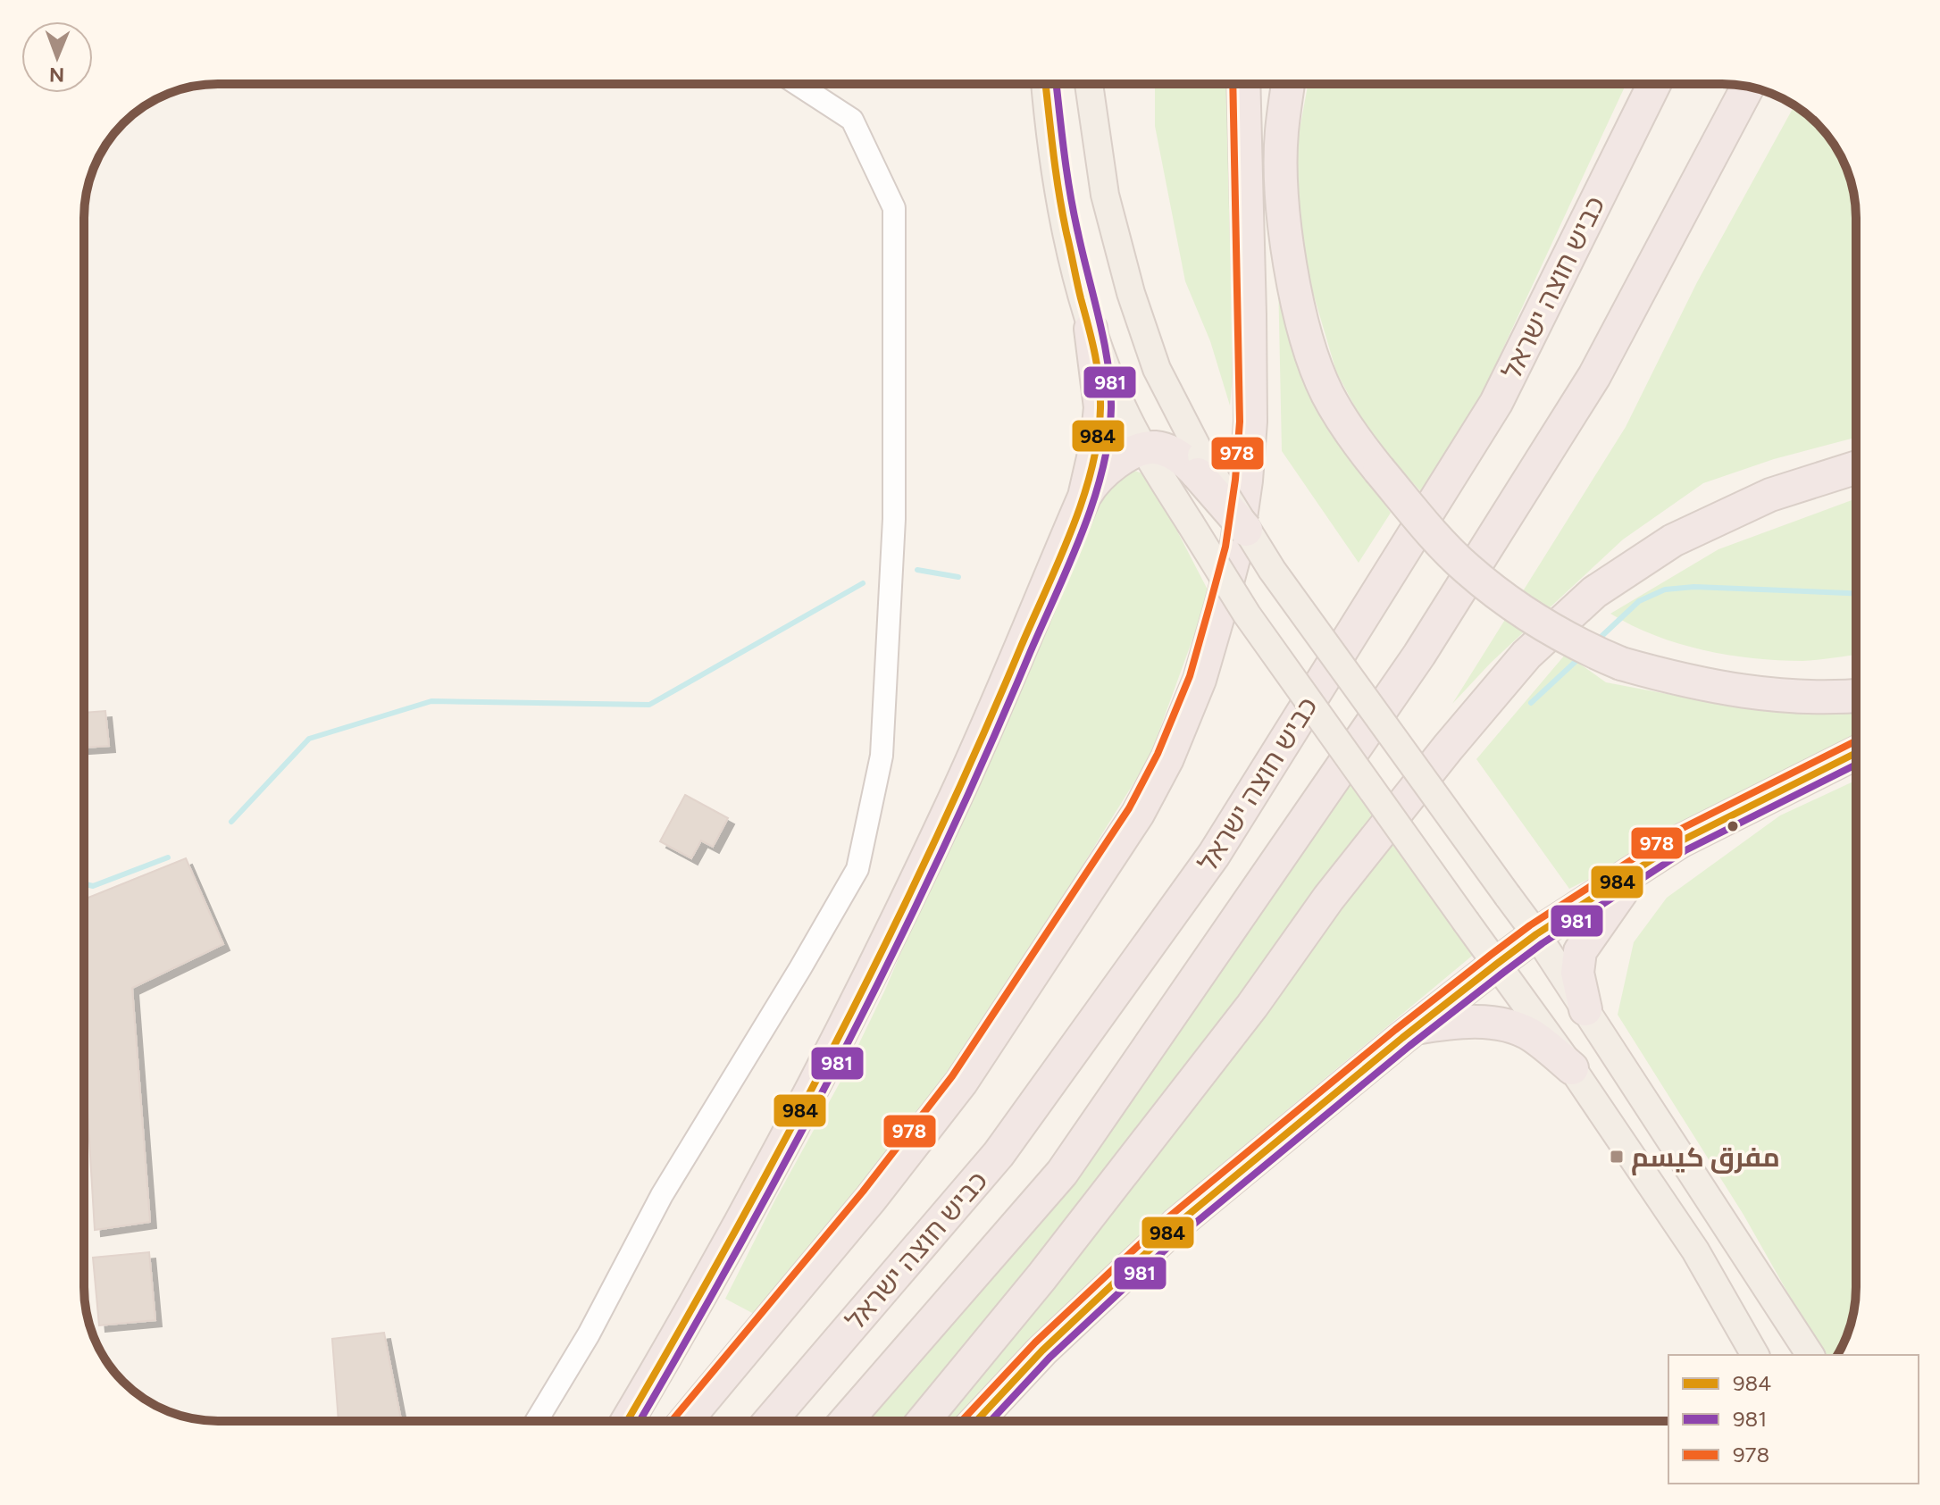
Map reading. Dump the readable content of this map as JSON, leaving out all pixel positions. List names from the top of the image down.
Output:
{
  "streets": {
    "highway": ["כביש חוצה ישראל"]
  },
  "places": {
    "transit": ["مفرق كيسم"]
  },
  "lines": ["transit line 984", "transit line 981", "transit line 978"],
  "legend": ["984", "981", "978"],
  "north": "bottom"
}
